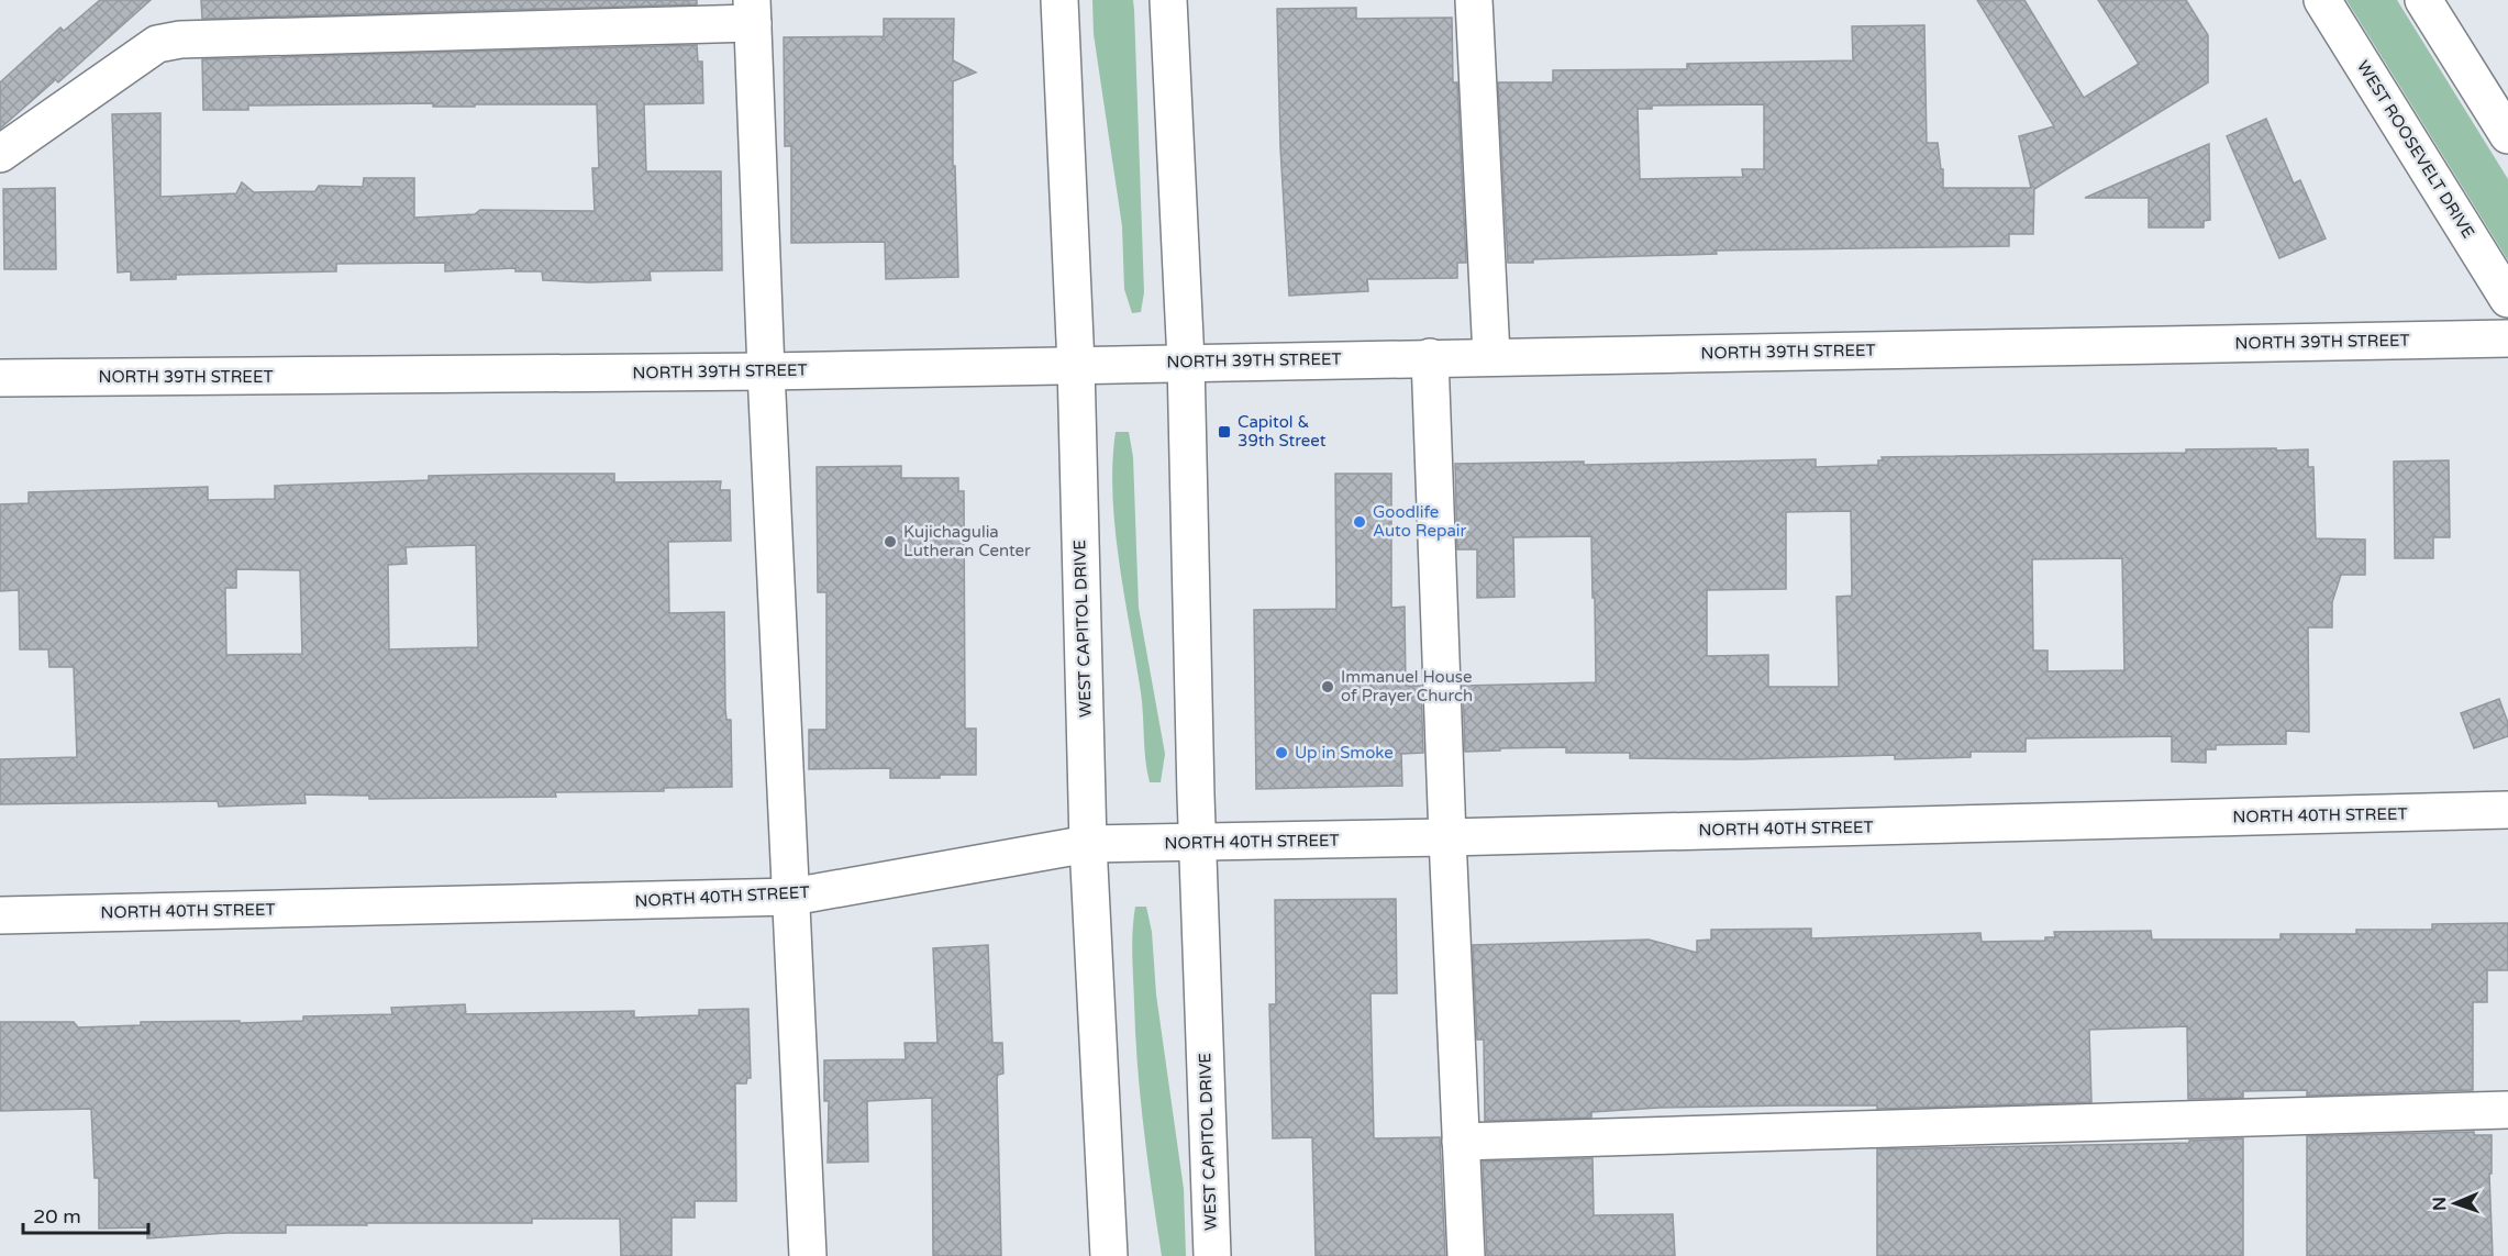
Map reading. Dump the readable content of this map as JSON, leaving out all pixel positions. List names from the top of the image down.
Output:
{
  "streets": {
    "street": [
      "WEST ROOSEVELT DRIVE",
      "NORTH 39TH STREET",
      "WEST CAPITOL DRIVE",
      "NORTH 40TH STREET"
    ]
  },
  "crossings": [
    ["NORTH 39TH STREET", "WEST CAPITOL DRIVE"],
    ["WEST CAPITOL DRIVE", "NORTH 40TH STREET"]
  ],
  "places": {
    "transit": ["Capitol & 39th Street"],
    "other": [
      "Goodlife Auto Repair",
      "Kujichagulia Lutheran Center",
      "Immanuel House of Prayer Church",
      "Up in Smoke"
    ]
  },
  "scale_bar": "20 m",
  "north": "left"
}
